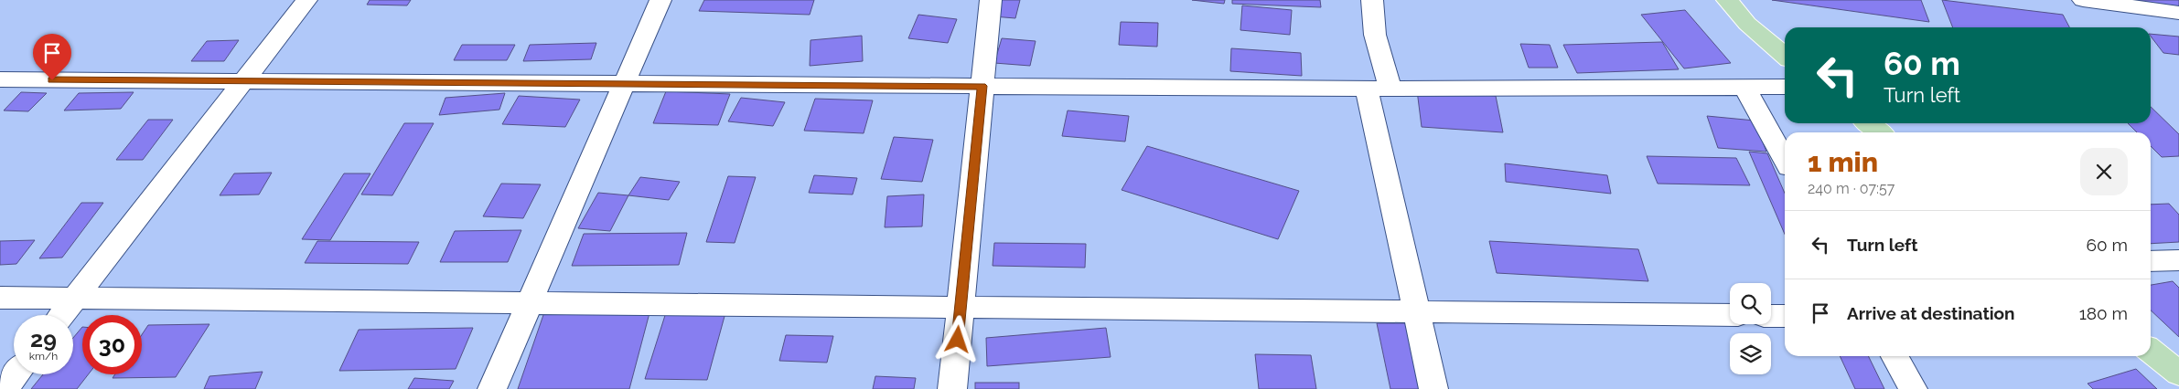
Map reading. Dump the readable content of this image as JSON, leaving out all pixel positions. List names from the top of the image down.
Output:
{
  "page": {
    "turn": ["60 m", "Turn left"],
    "heading": ["1 min", "240 m · 07:57"],
    "list": [
      {
        "name": "Turn left",
        "value": "60 m"
      },
      {
        "name": "Arrive at destination",
        "value": "180 m"
      }
    ],
    "speed": "29 km/h",
    "limit": "30"
  }
}
